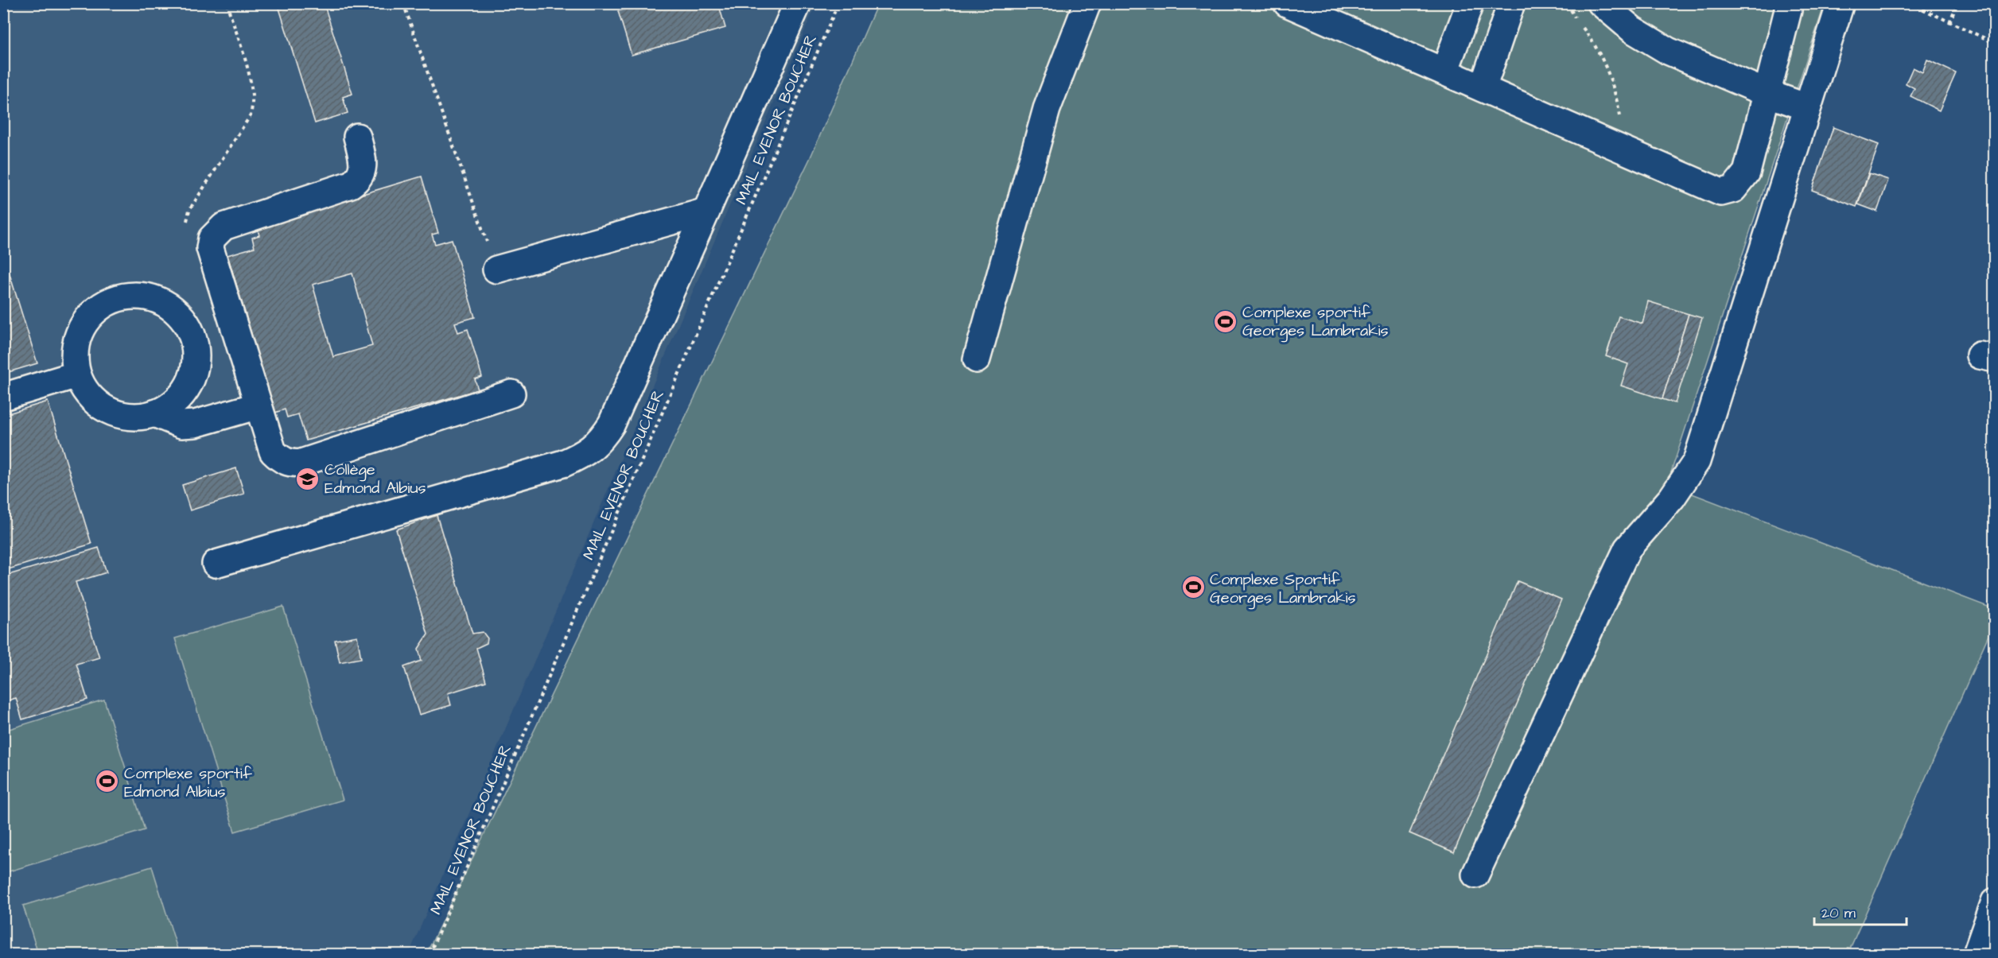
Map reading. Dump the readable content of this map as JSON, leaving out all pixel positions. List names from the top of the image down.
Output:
{
  "streets": {
    "path": ["MAIL EVENOR BOUCHER"]
  },
  "places": {
    "sports": ["Complexe sportif Georges Lambrakis", "Complexe Sportif Georges Lambrakis", "Complexe sportif Edmond Albius"],
    "school or university": ["Collège Edmond Albius"]
  },
  "scale_bar": "20 m"
}
